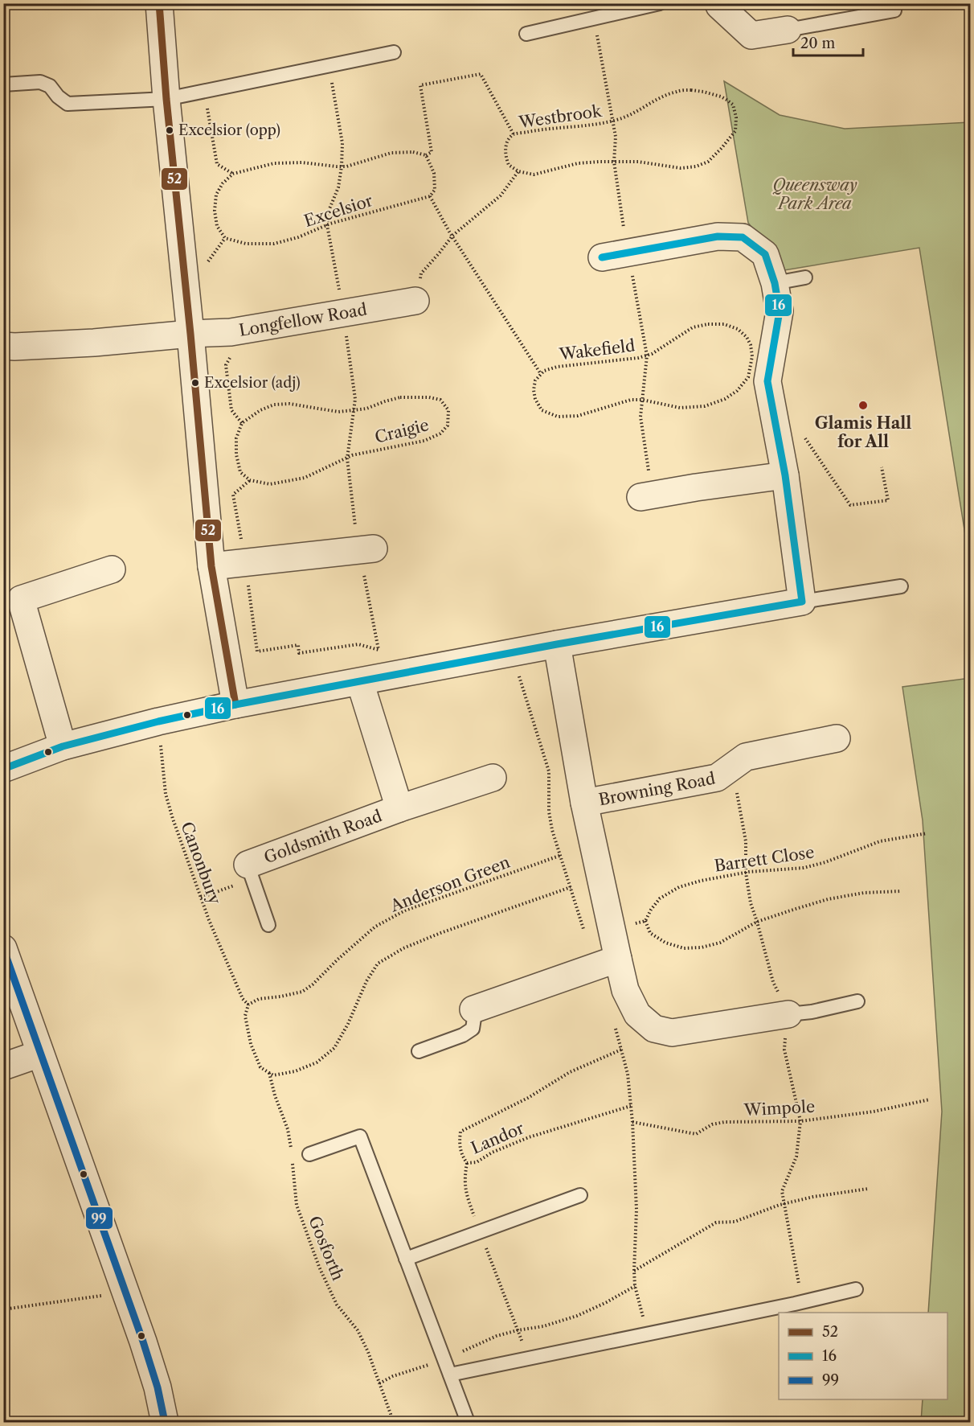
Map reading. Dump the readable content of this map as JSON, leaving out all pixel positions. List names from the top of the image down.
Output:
{
  "streets": {
    "street": ["Longfellow Road", "Browning Road", "Goldsmith Road"],
    "path": [
      "Westbrook",
      "Excelsior",
      "Wakefield",
      "Craigie",
      "Barrett Close",
      "Canonbury",
      "Anderson Green",
      "Wimpole",
      "Landor",
      "Gosforth"
    ]
  },
  "crossings": [
    ["Canonbury", "Anderson Green"]
  ],
  "parks": ["Queensway Park Area"],
  "places": ["Excelsior (opp)", "Excelsior (adj)", "Glamis Hall for All"],
  "lines": ["transit line 52", "transit line 16", "transit line 99"],
  "legend": ["52", "16", "99"],
  "scale_bar": "20 m"
}
